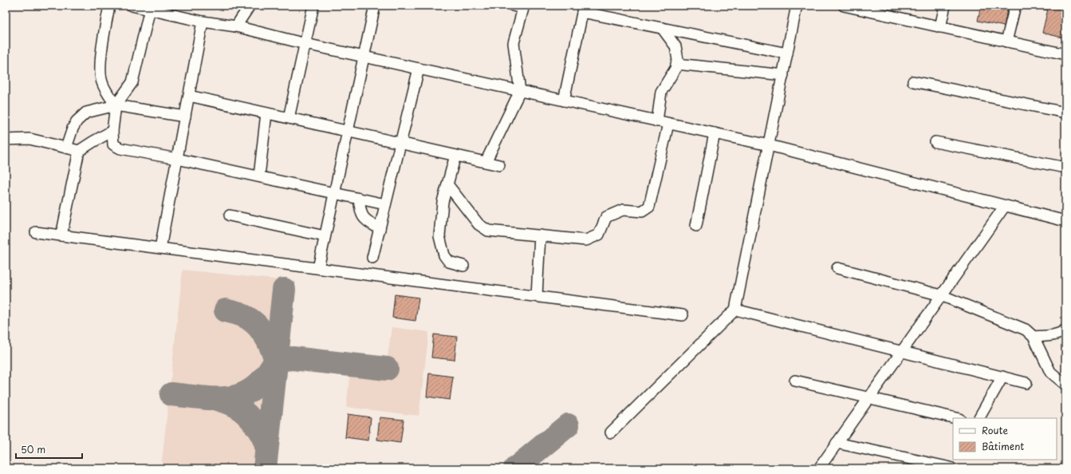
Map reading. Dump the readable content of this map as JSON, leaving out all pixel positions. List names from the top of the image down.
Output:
{
  "legend": ["Route", "Bâtiment"],
  "scale_bar": "50 m"
}
